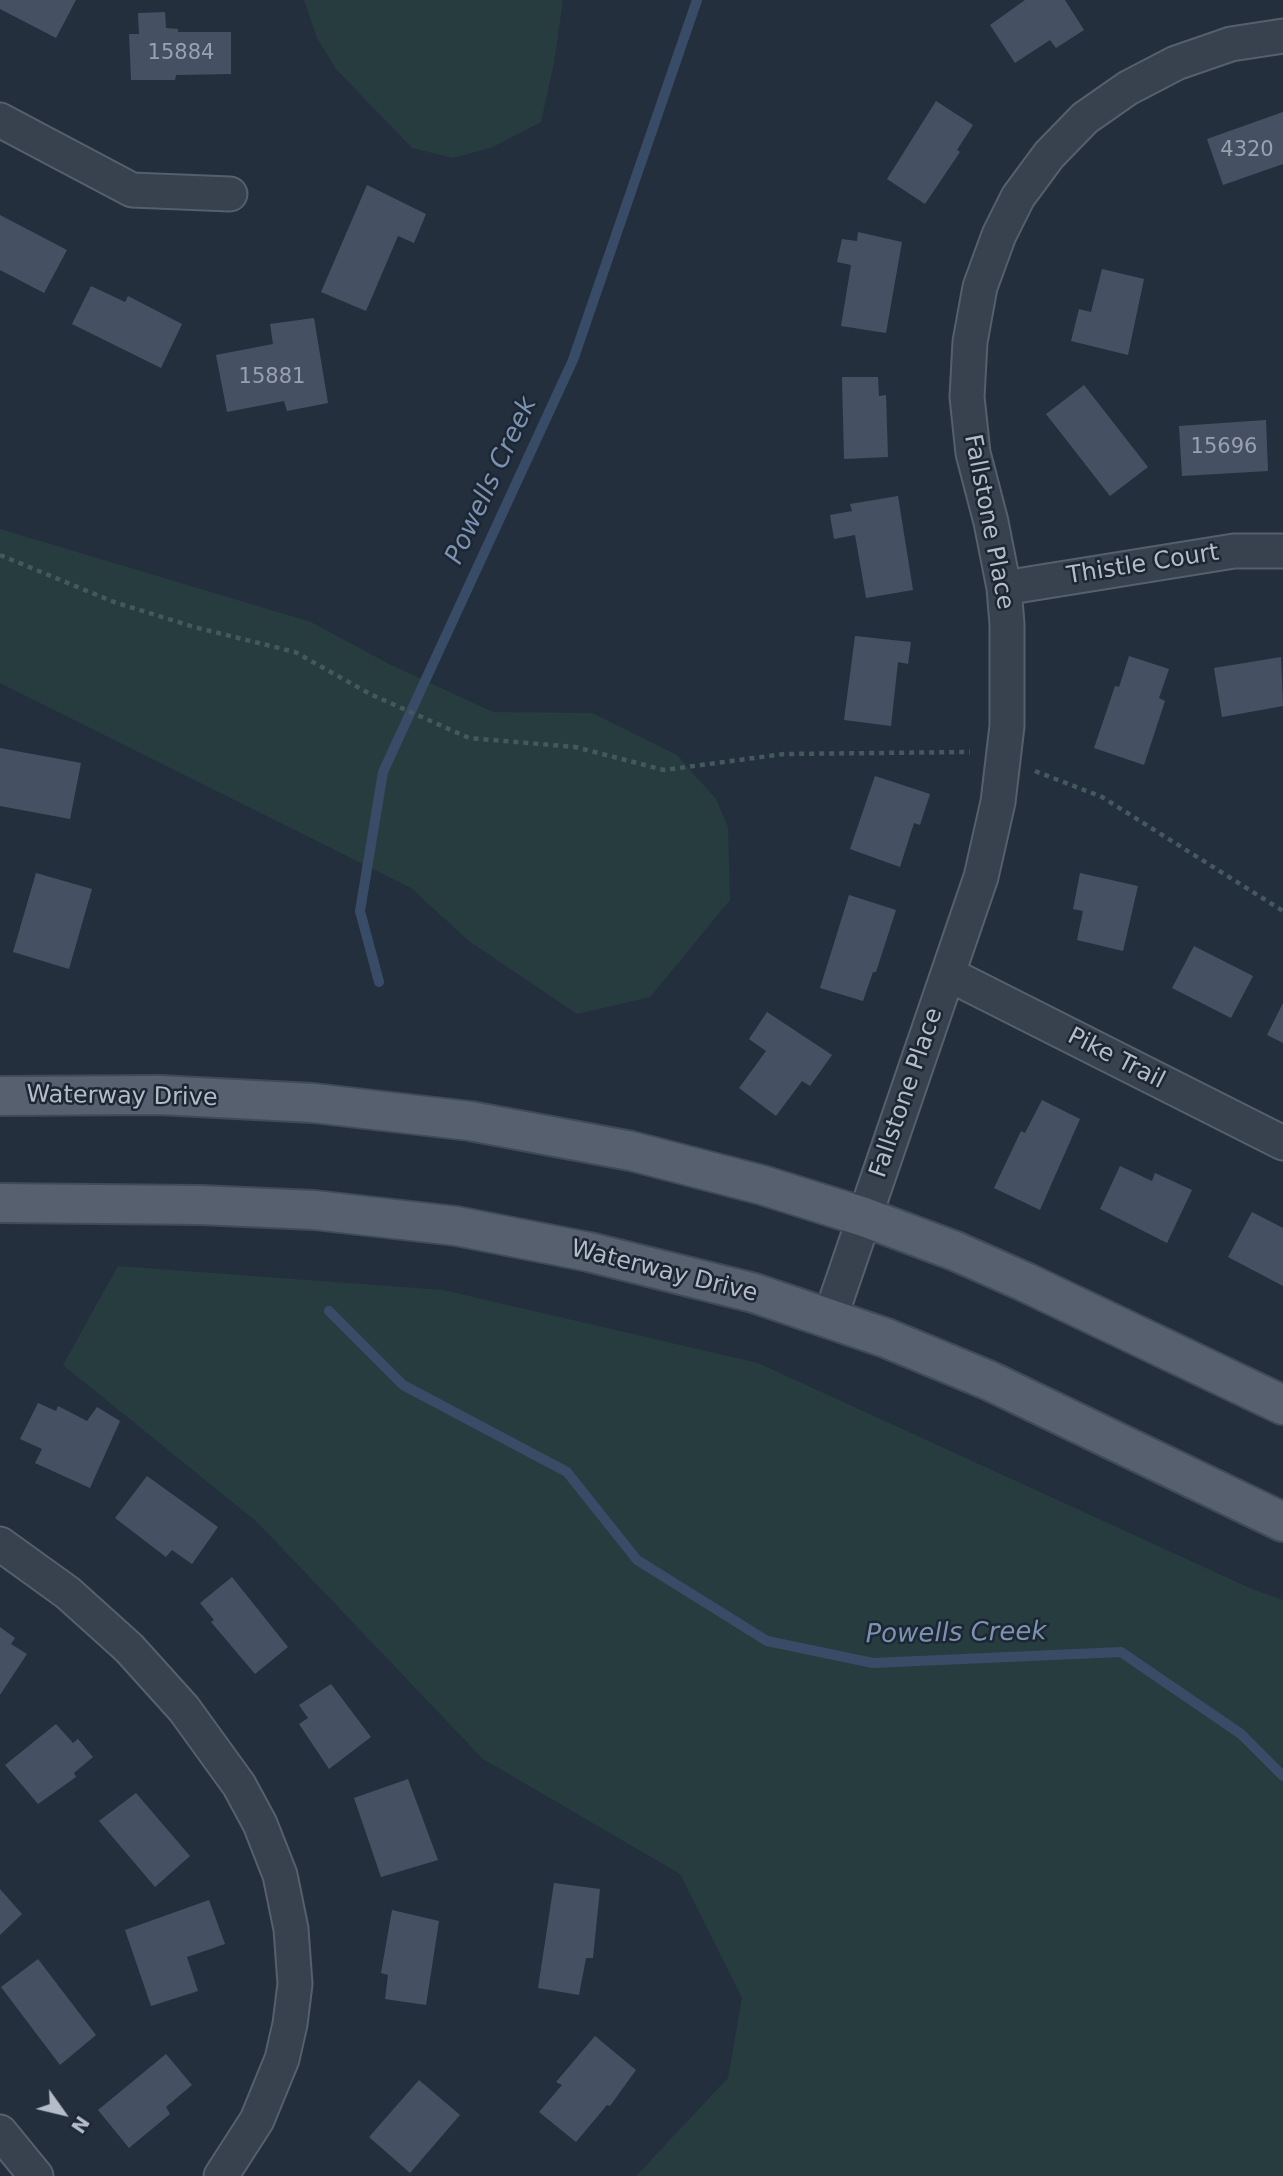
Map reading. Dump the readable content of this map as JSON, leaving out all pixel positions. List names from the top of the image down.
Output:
{
  "streets": {
    "main road": ["Waterway Drive"],
    "street": ["Fallstone Place", "Thistle Court", "Pike Trail"]
  },
  "crossings": [
    ["Fallstone Place", "Thistle Court"],
    ["Fallstone Place", "Pike Trail"],
    ["Fallstone Place", "Waterway Drive"]
  ],
  "water": ["Powells Creek"],
  "house_numbers": [
    "15884",
    "4320",
    "15881",
    "15696"
  ],
  "north": "bottom right"
}
